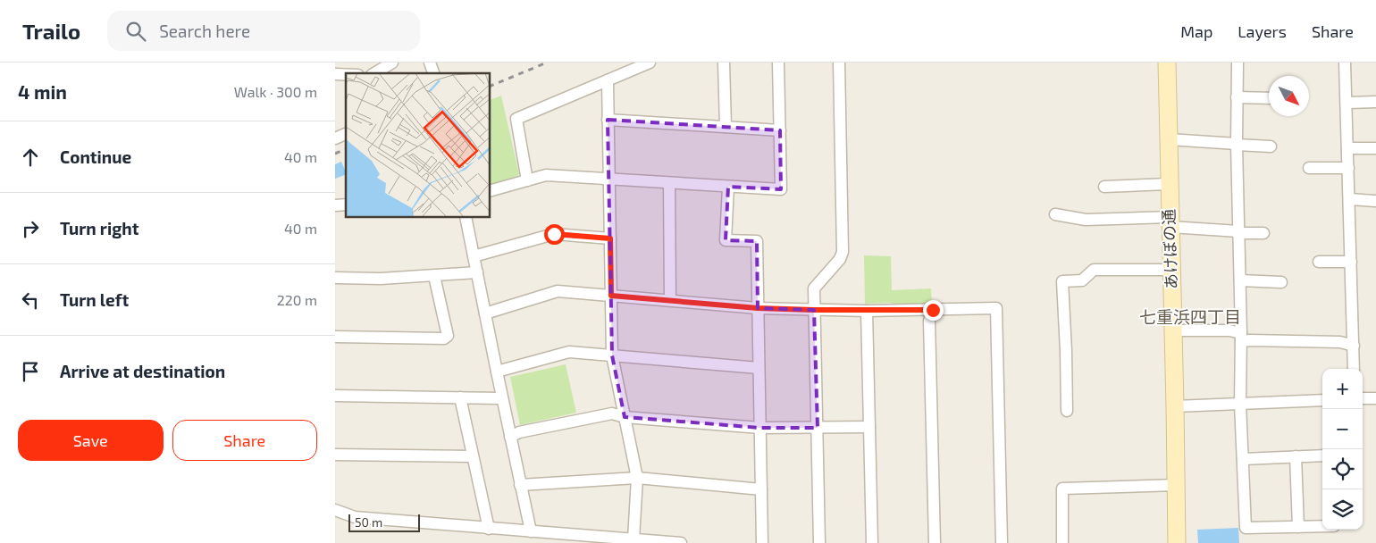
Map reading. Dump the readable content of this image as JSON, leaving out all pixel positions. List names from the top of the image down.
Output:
{
  "streets": {
    "street": ["あけぼの通"]
  },
  "districts": ["七重浜四丁目"],
  "scale_bar": "50 m",
  "north": "bottom right",
  "page": {
    "header": "Trailo",
    "search": "Search here",
    "nav": ["Map", "Layers", "Share"],
    "heading": ["4 min", "Walk · 300 m"],
    "list": [
      ["Continue", "40 m"],
      ["Turn right", "40 m"],
      ["Turn left", "220 m"],
      "Arrive at destination"
    ],
    "map_buttons": ["+", "−"],
    "buttons": ["Save", "Share"],
    "scale": "50 m"
  }
}
